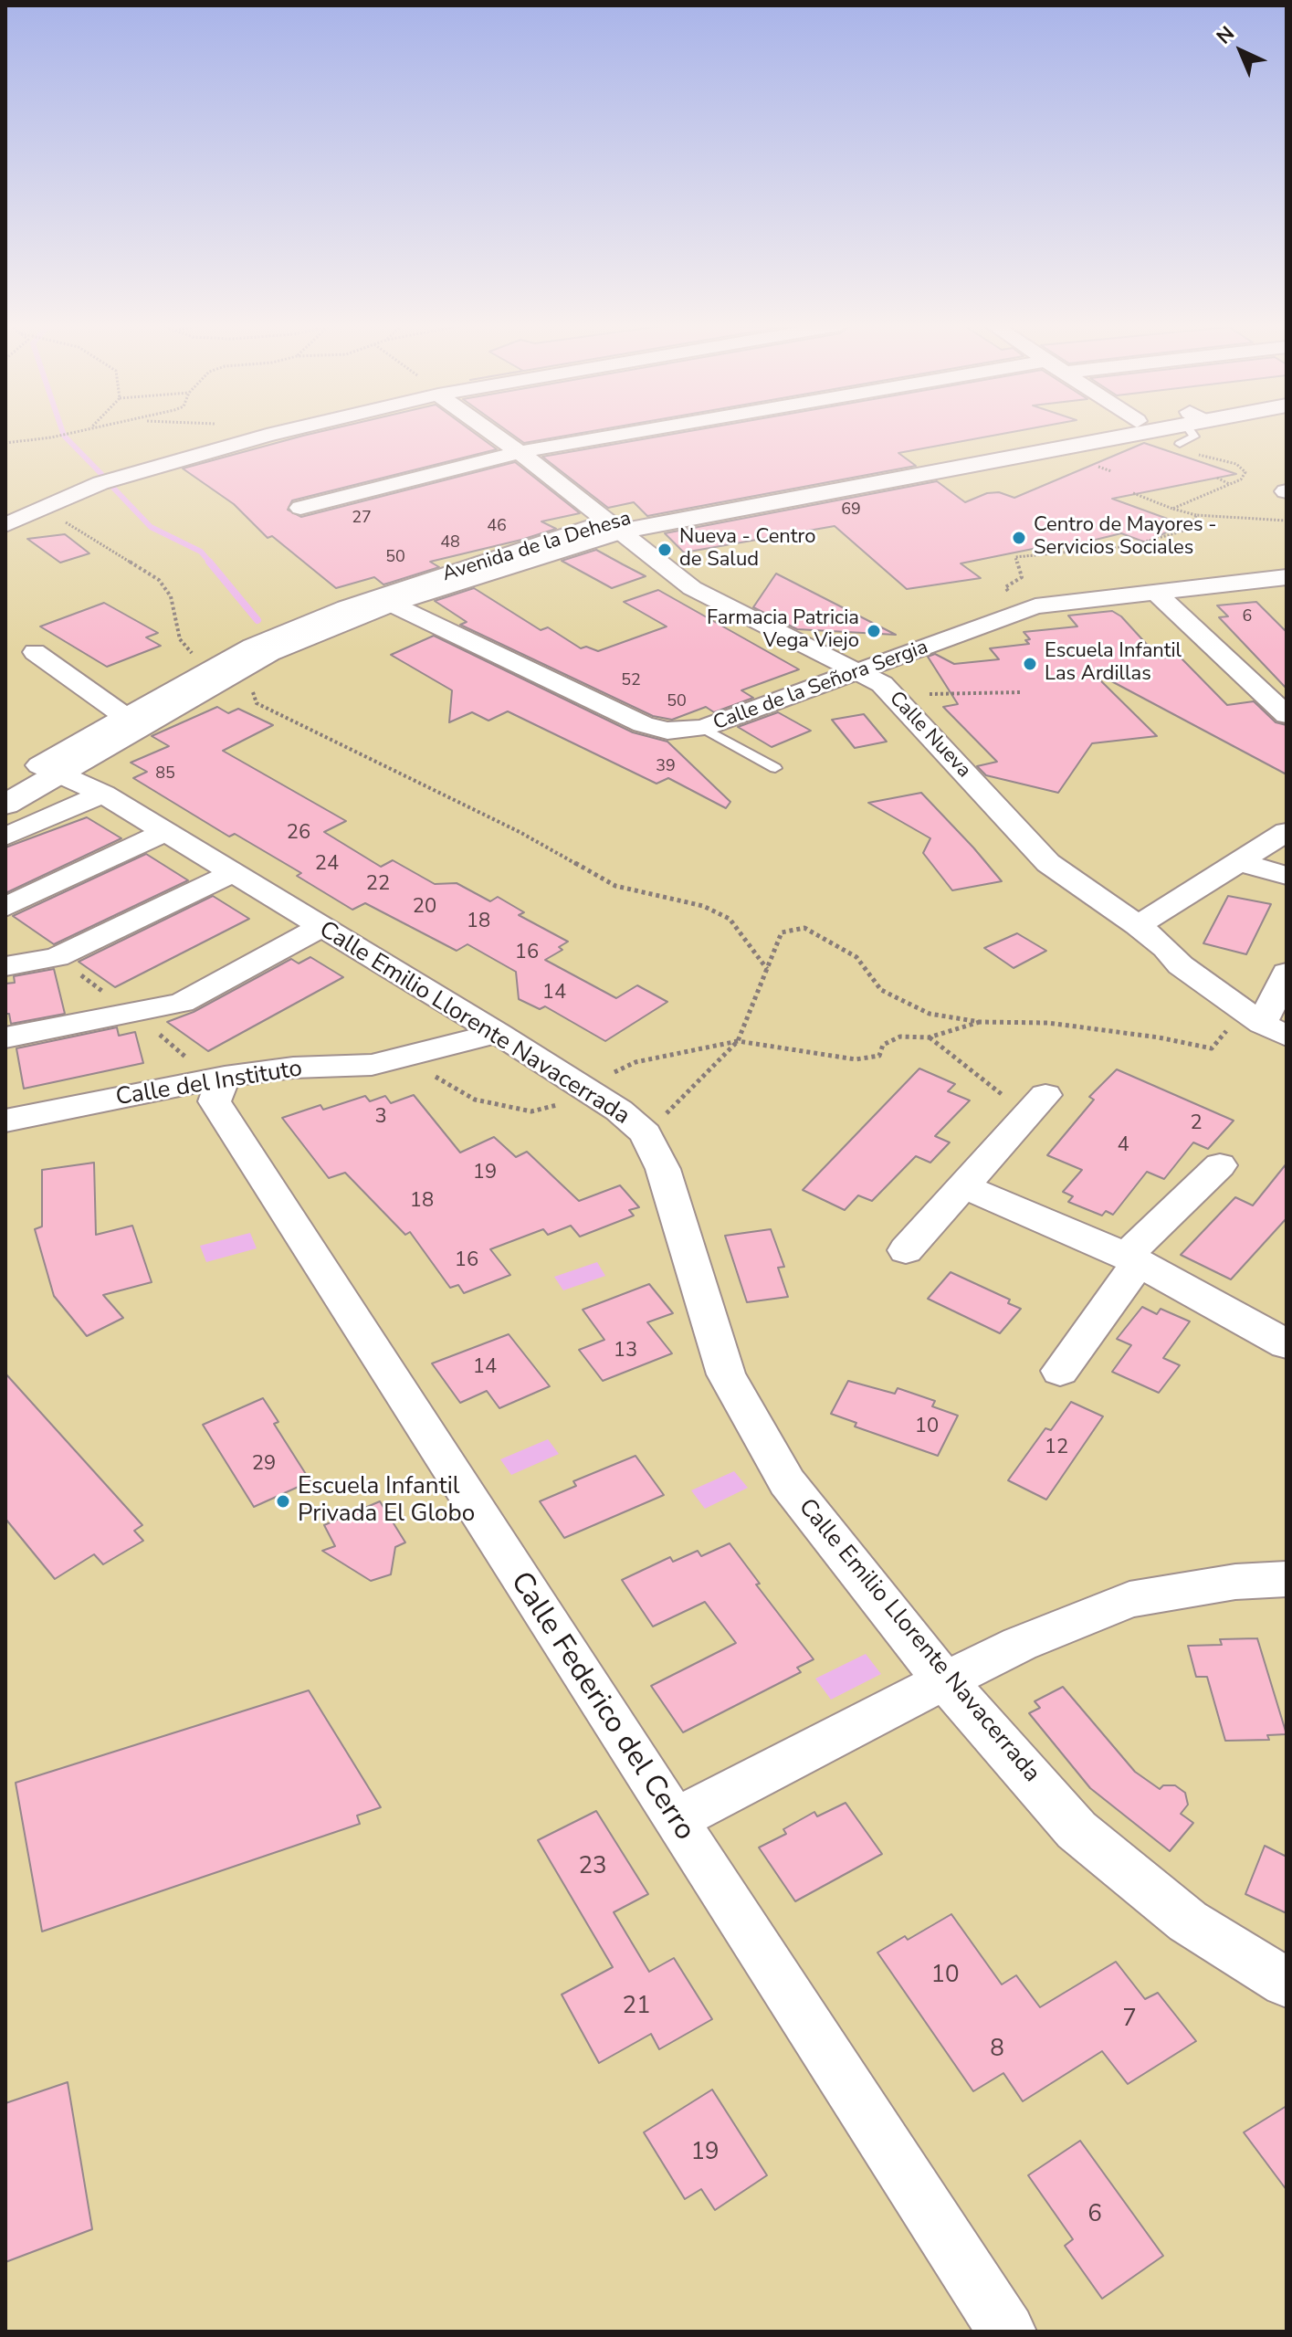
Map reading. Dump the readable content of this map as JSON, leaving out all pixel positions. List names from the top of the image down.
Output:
{
  "streets": {
    "street": [
      "Avenida de la Dehesa",
      "Calle de la Señora Sergia",
      "Calle Nueva",
      "Calle Emilio Llorente Navacerrada",
      "Calle del Instituto",
      "Calle Federico del Cerro"
    ]
  },
  "crossings": [
    ["Avenida de la Dehesa", "Calle de la Señora Sergia"],
    ["Avenida de la Dehesa", "Calle Nueva"],
    ["Avenida de la Dehesa", "Calle Emilio Llorente Navacerrada"],
    ["Calle de la Señora Sergia", "Calle Nueva"],
    ["Calle Emilio Llorente Navacerrada", "Calle del Instituto"],
    ["Calle del Instituto", "Calle Federico del Cerro"]
  ],
  "places": [
    "Centro de Mayores - Servicios Sociales",
    "Nueva - Centro de Salud",
    "Farmacia Patricia Vega Viejo",
    "Escuela Infantil Las Ardillas",
    "Escuela Infantil Privada El Globo"
  ],
  "house_numbers": [
    "69",
    "27",
    "46",
    "48",
    "50",
    "6",
    "52",
    "50",
    "39",
    "85",
    "26",
    "24",
    "22",
    "20",
    "18",
    "16",
    "14",
    "3",
    "2",
    "4",
    "19",
    "18",
    "16",
    "13",
    "14",
    "10",
    "12",
    "29",
    "23",
    "10",
    "21",
    "7",
    "8",
    "19",
    "6"
  ],
  "north": "top left"
}
